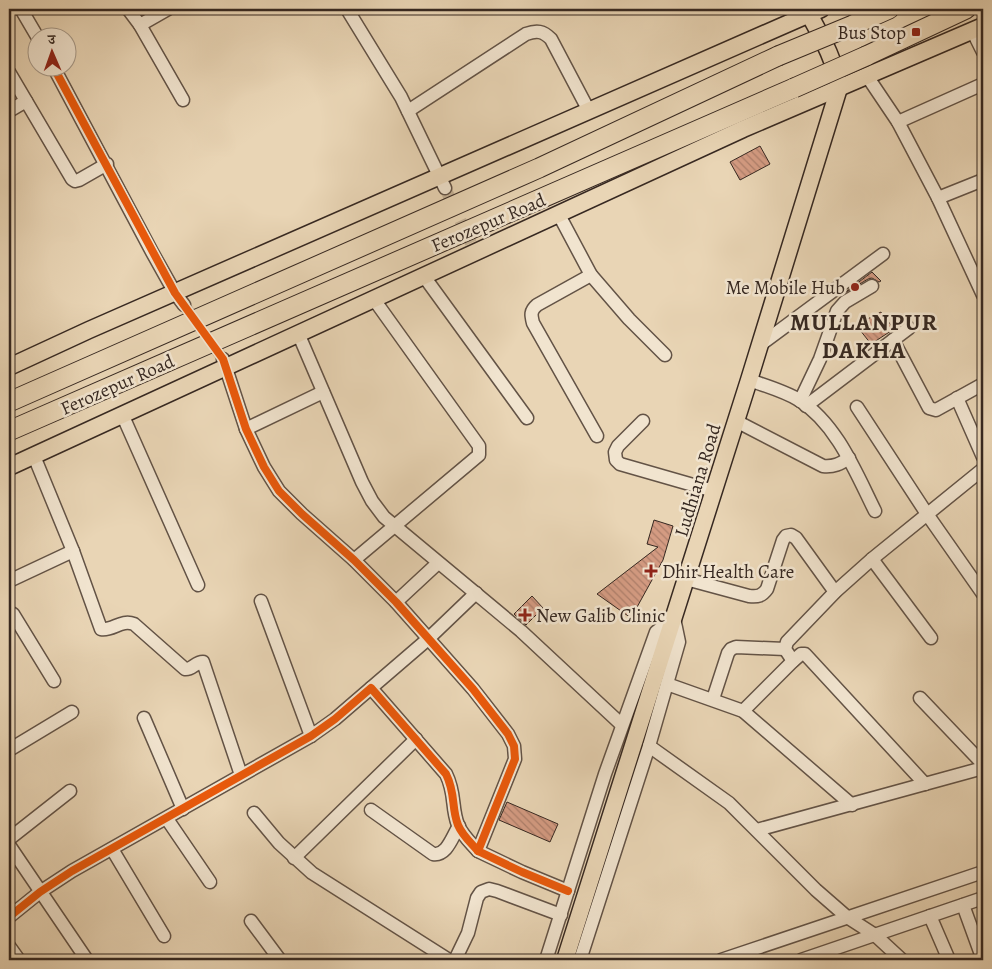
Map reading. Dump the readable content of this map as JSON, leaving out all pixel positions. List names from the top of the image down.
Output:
{
  "streets": {
    "highway": ["Ferozepur Road"],
    "main road": ["Ludhiana Road"]
  },
  "districts": ["MULLANPUR DAKHA"],
  "places": {
    "transit": ["Bus Stop"],
    "other": ["Me Mobile Hub"],
    "health": ["Dhir Health Care", "New Galib Clinic"]
  },
  "north": "top"
}
